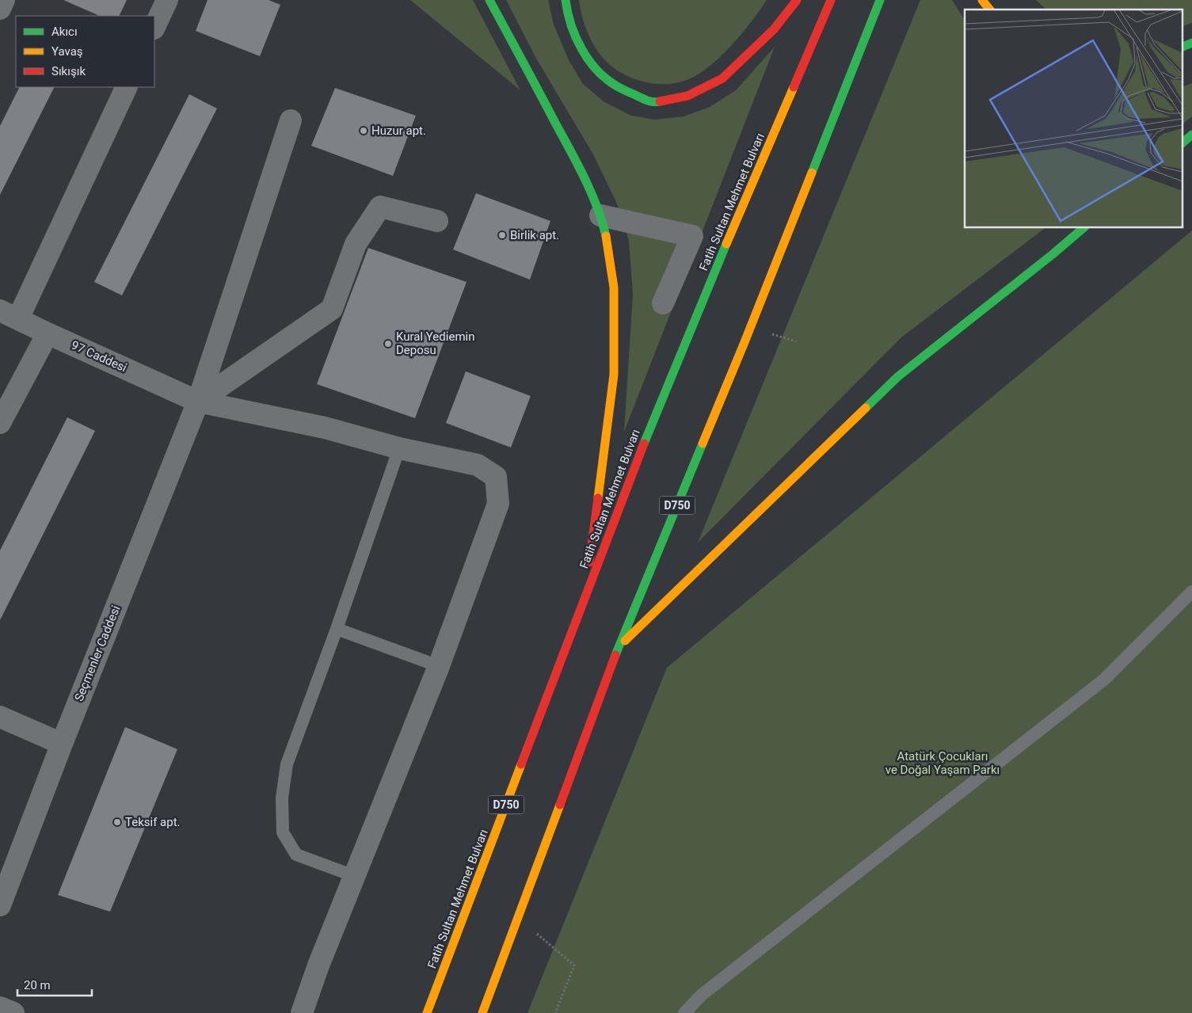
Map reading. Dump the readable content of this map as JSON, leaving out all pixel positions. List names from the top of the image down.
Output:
{
  "streets": {
    "highway": ["Fatih Sultan Mehmet Bulvarı", "D750"],
    "street": ["97 Caddesi", "Seçmenler Caddesi"]
  },
  "crossings": [
    ["97 Caddesi", "Seçmenler Caddesi"]
  ],
  "parks": ["Atatürk Çocukları ve Doğal Yaşam Parkı"],
  "places": [
    "Huzur apt.",
    "Birlik apt.",
    "Kural Yediemin Deposu",
    "Teksif apt."
  ],
  "legend": ["Akıcı", "Yavaş", "Sıkışık"],
  "scale_bar": "20 m"
}
